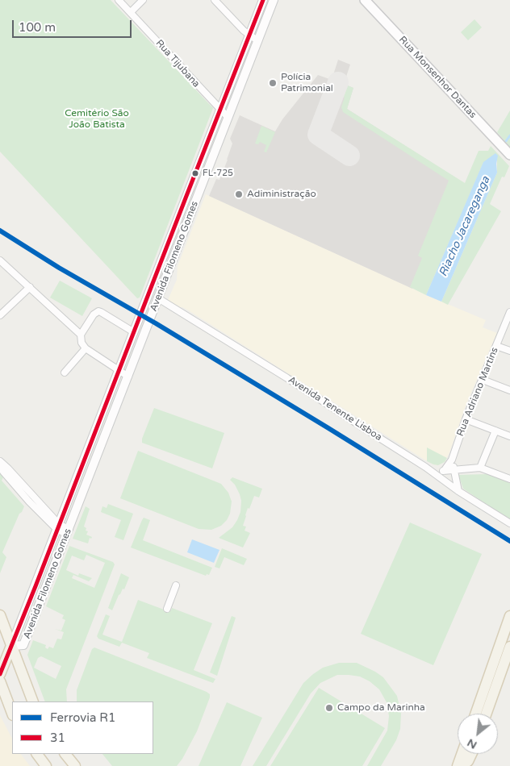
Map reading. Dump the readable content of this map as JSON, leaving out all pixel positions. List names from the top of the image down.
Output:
{
  "streets": {
    "main road": ["Rua Monsenhor Dantas"],
    "street": [
      "Rua Tijubana",
      "Avenida Filomeno Gomes",
      "Rua Adriano Martins",
      "Avenida Tenente Lisboa"
    ]
  },
  "crossings": [
    ["Rua Tijubana", "Avenida Filomeno Gomes"],
    ["Avenida Filomeno Gomes", "Avenida Tenente Lisboa"]
  ],
  "water": ["Riacho Jacareganga"],
  "parks": ["Cemitério São João Batista"],
  "places": [
    "Polícia Patrimonial",
    "FL-725",
    "Adiministração",
    "Campo da Marinha"
  ],
  "lines": ["transit line 31", "rail line R1"],
  "legend": ["Ferrovia R1", "31"],
  "scale_bar": "100 m",
  "north": "bottom left"
}
